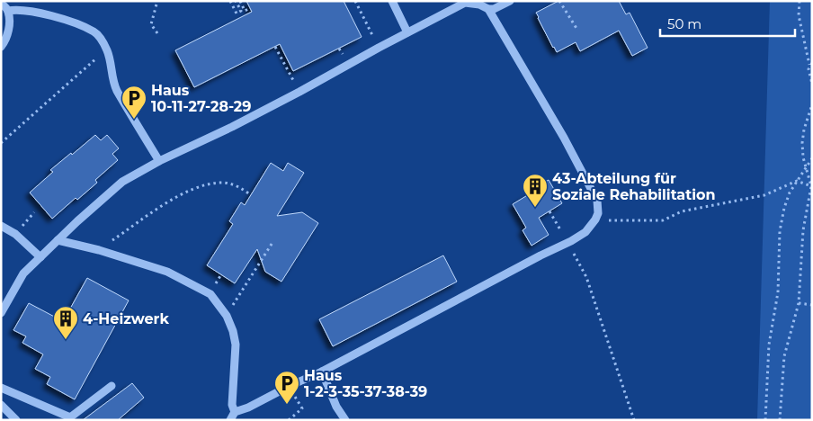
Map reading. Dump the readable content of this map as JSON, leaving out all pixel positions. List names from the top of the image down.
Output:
{
  "places": {
    "parking": ["Haus 10-11-27-28-29", "Haus 1-2-3-35-37-38-39"],
    "building": ["43-Abteilung für Soziale Rehabilitation", "4-Heizwerk"]
  },
  "scale_bar": "50 m"
}
